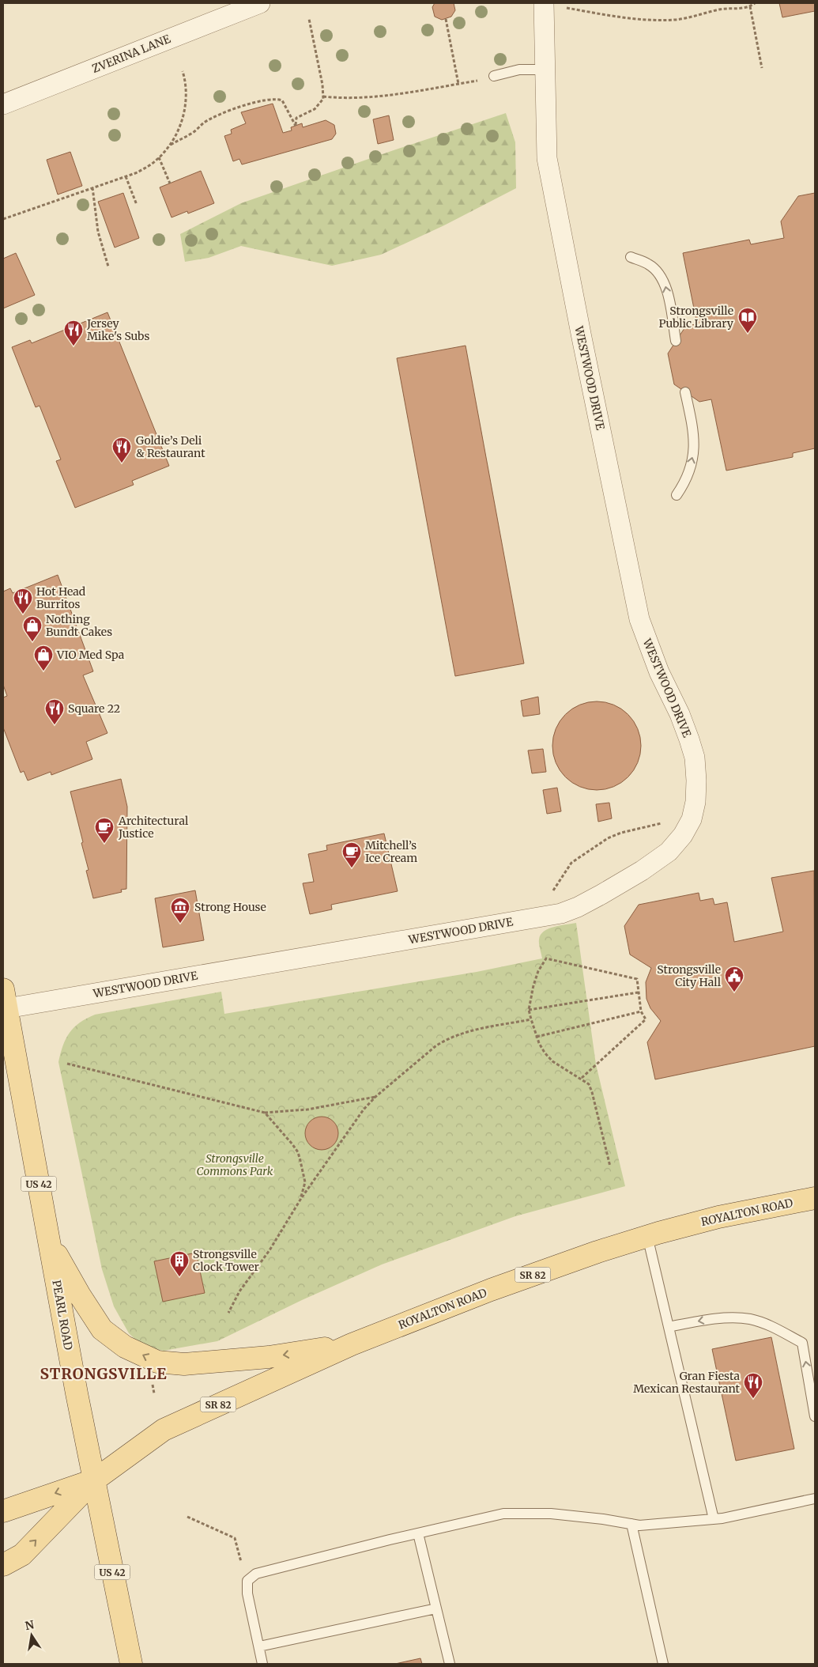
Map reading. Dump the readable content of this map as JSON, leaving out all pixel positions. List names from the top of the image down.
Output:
{
  "streets": {
    "main road": [
      "US 42",
      "ROYALTON ROAD",
      "SR 82",
      "PEARL ROAD"
    ],
    "street": ["ZVERINA LANE", "WESTWOOD DRIVE"]
  },
  "crossings": [
    ["WESTWOOD DRIVE", "PEARL ROAD"],
    ["ROYALTON ROAD", "PEARL ROAD"]
  ],
  "districts": ["STRONGSVILLE"],
  "parks": ["Strongsville Commons Park"],
  "places": {
    "library": ["Strongsville Public Library"],
    "restaurant": [
      "Jersey Mike's Subs",
      "Goldie’s Deli & Restaurant",
      "Hot Head Burritos",
      "Square 22",
      "Gran Fiesta Mexican Restaurant"
    ],
    "shop": ["Nothing Bundt Cakes", "VIO Med Spa"],
    "cafe": ["Architectural Justice", "Mitchell’s Ice Cream"],
    "museum": ["Strong House"],
    "public building": ["Strongsville City Hall"],
    "building": ["Strongsville Clock Tower"]
  },
  "north": "top"
}
